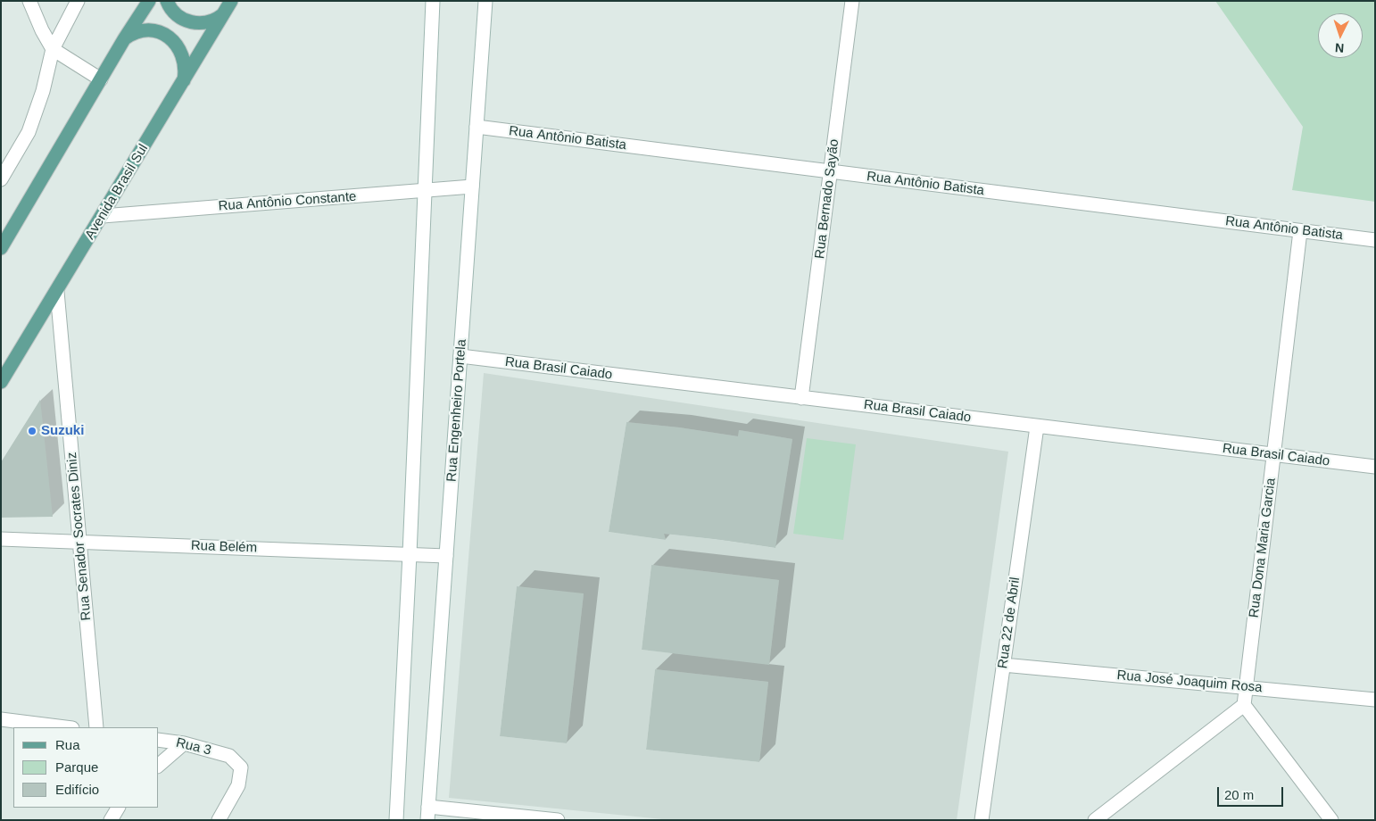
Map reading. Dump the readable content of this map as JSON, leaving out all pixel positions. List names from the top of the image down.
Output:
{
  "streets": {
    "main road": ["Avenida Brasil Sul"],
    "street": [
      "Rua Antônio Batista",
      "Rua Bernado Sayão",
      "Rua Antônio Constante",
      "Rua Brasil Caiado",
      "Rua Engenheiro Portela",
      "Rua Senador Socrates Diniz",
      "Rua Belém",
      "Rua Dona Maria Garcia",
      "Rua 22 de Abril",
      "Rua José Joaquim Rosa",
      "Rua 3"
    ]
  },
  "crossings": [
    ["Rua Antônio Batista", "Rua Bernado Sayão"],
    ["Rua Antônio Batista", "Rua Engenheiro Portela"],
    ["Rua Antônio Batista", "Rua Dona Maria Garcia"],
    ["Avenida Brasil Sul", "Rua Antônio Constante"],
    ["Avenida Brasil Sul", "Rua Senador Socrates Diniz"],
    ["Rua Bernado Sayão", "Rua Brasil Caiado"],
    ["Rua Antônio Constante", "Rua Engenheiro Portela"],
    ["Rua Brasil Caiado", "Rua Engenheiro Portela"],
    ["Rua Brasil Caiado", "Rua Dona Maria Garcia"],
    ["Rua Brasil Caiado", "Rua 22 de Abril"],
    ["Rua Engenheiro Portela", "Rua Belém"],
    ["Rua Senador Socrates Diniz", "Rua Belém"],
    ["Rua Dona Maria Garcia", "Rua José Joaquim Rosa"],
    ["Rua 22 de Abril", "Rua José Joaquim Rosa"]
  ],
  "places": ["Suzuki"],
  "legend": ["Rua", "Parque", "Edifício"],
  "scale_bar": "20 m",
  "north": "bottom"
}
